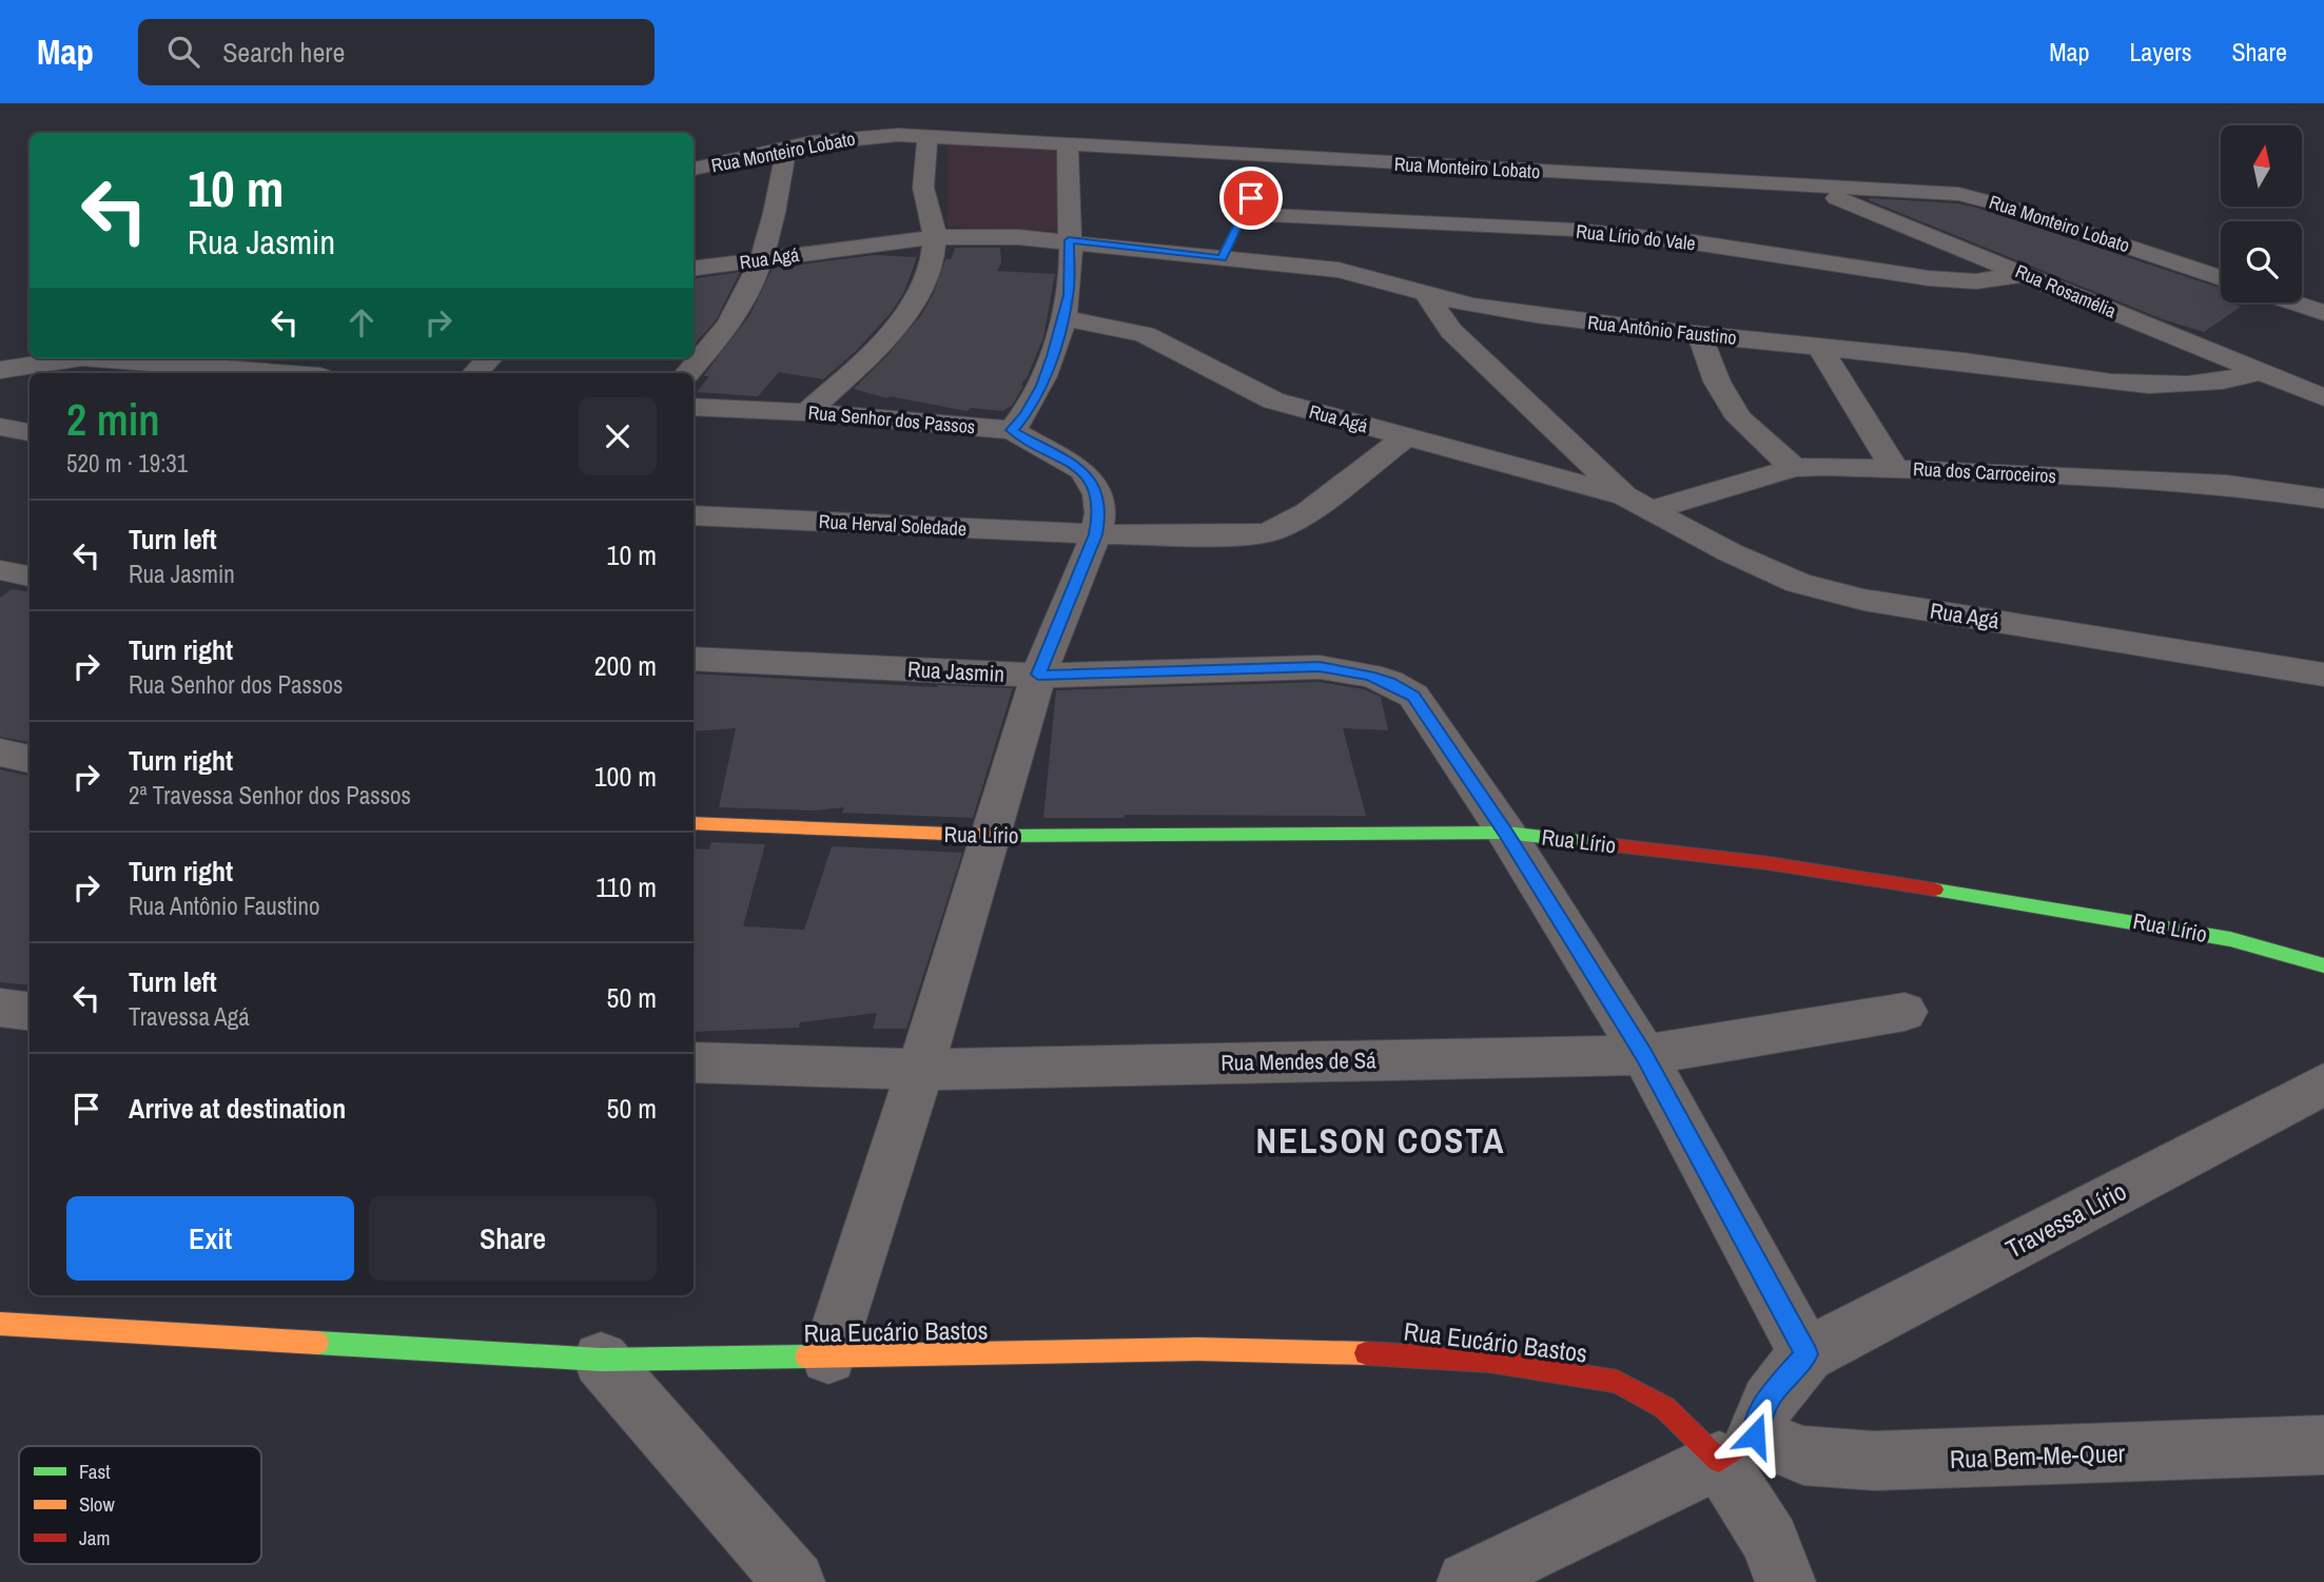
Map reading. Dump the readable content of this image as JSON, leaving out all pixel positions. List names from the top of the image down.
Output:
{
  "streets": {
    "street": [
      "Rua Monteiro Lobato",
      "Rua Lírio do Vale",
      "Rua Agá",
      "Rua Rosamélia",
      "Rua Antônio Faustino",
      "Rua Senhor dos Passos",
      "Rua dos Carroceiros",
      "Rua Herval Soledade",
      "Rua Jasmin",
      "Rua Lírio",
      "Rua Mendes de Sá",
      "Travessa Lírio",
      "Rua Eucário Bastos",
      "Rua Bem-Me-Quer"
    ]
  },
  "crossings": [
    ["Rua Monteiro Lobato", "Rua Rosamélia"],
    ["Rua Lírio do Vale", "Rua Rosamélia"],
    ["Rua Agá", "Rua Antônio Faustino"],
    ["Rua Agá", "Rua dos Carroceiros"],
    ["Rua Agá", "Rua Herval Soledade"],
    ["Rua Rosamélia", "Rua Antônio Faustino"],
    ["Rua Senhor dos Passos", "Rua Herval Soledade"],
    ["Rua Senhor dos Passos", "Rua Jasmin"],
    ["Rua Senhor dos Passos", "Rua Lírio"],
    ["Rua Senhor dos Passos", "Rua Mendes de Sá"],
    ["Rua Senhor dos Passos", "Rua Eucário Bastos"],
    ["Rua Jasmin", "Rua Lírio"],
    ["Rua Jasmin", "Rua Mendes de Sá"],
    ["Rua Jasmin", "Travessa Lírio"],
    ["Rua Eucário Bastos", "Rua Bem-Me-Quer"]
  ],
  "districts": ["NELSON COSTA"],
  "legend": ["Fast", "Slow", "Jam"],
  "north": "top",
  "page": {
    "header": "Map",
    "search": "Search here",
    "nav": ["Map", "Layers", "Share"],
    "turn": ["10 m", "Rua Jasmin"],
    "heading": ["2 min", "520 m · 19:31"],
    "list": [
      {
        "name": "Turn left",
        "note": "Rua Jasmin",
        "value": "10 m"
      },
      {
        "name": "Turn right",
        "note": "Rua Senhor dos Passos",
        "value": "200 m"
      },
      {
        "name": "Turn right",
        "note": "2ª Travessa Senhor dos Passos",
        "value": "100 m"
      },
      {
        "name": "Turn right",
        "note": "Rua Antônio Faustino",
        "value": "110 m"
      },
      {
        "name": "Turn left",
        "note": "Travessa Agá",
        "value": "50 m"
      },
      {
        "name": "Arrive at destination",
        "value": "50 m"
      }
    ],
    "buttons": ["Exit", "Share"]
  }
}
